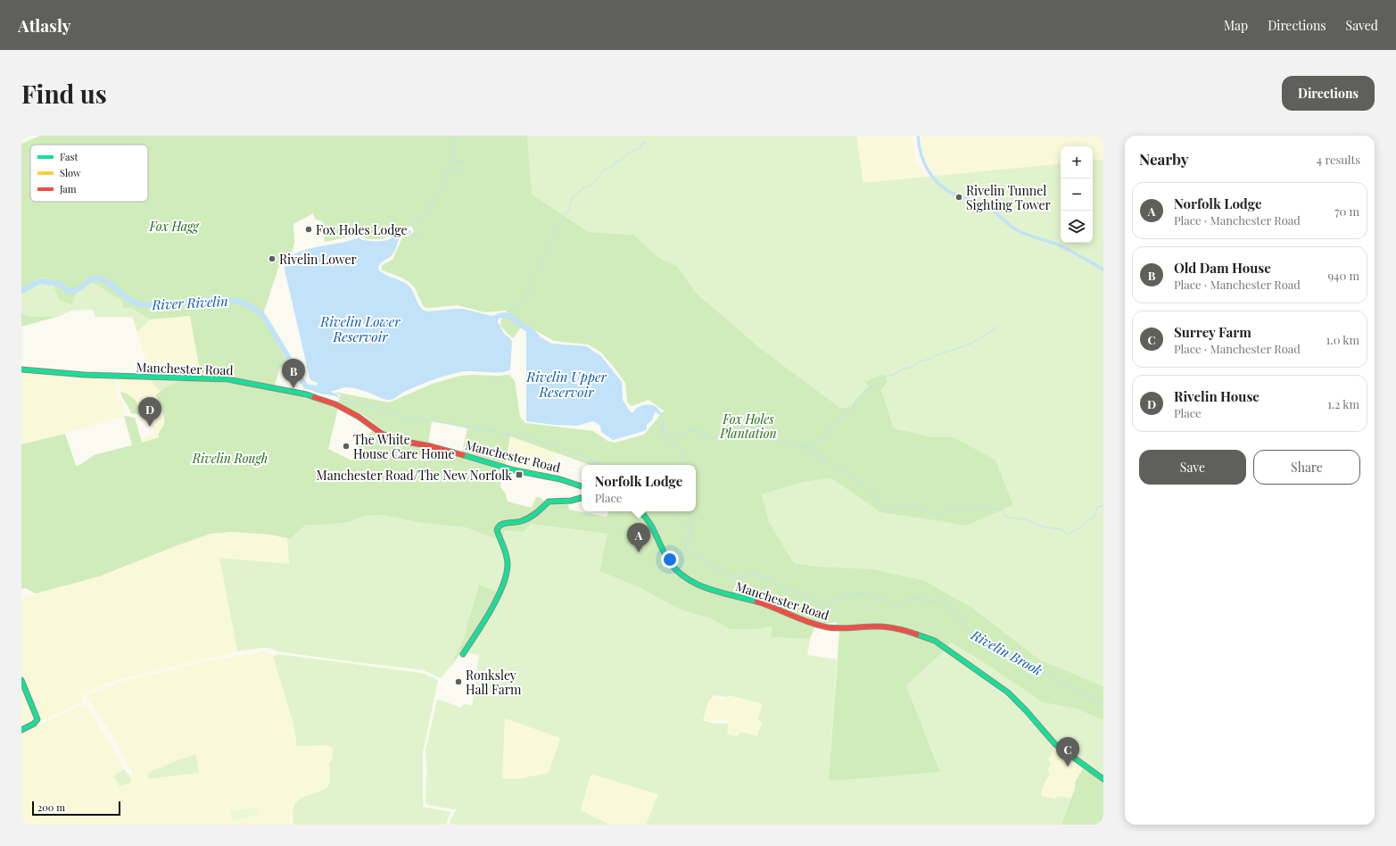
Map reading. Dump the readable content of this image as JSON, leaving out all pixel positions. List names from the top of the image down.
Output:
{
  "streets": {
    "main road": ["Manchester Road"]
  },
  "water": [
    "River Rivelin",
    "Rivelin Lower Reservoir",
    "Rivelin Upper Reservoir",
    "Rivelin Brook"
  ],
  "parks": ["Fox Hagg", "Fox Holes Plantation", "Rivelin Rough"],
  "places": {
    "other": [
      "Rivelin Tunnel Sighting Tower",
      "Fox Holes Lodge",
      "Rivelin Lower",
      "The White House Care Home",
      "Ronksley Hall Farm"
    ],
    "transit": ["Manchester Road/The New Norfolk"]
  },
  "legend": ["Fast", "Slow", "Jam"],
  "scale_bar": "200 m",
  "page": {
    "header": "Atlasly",
    "nav": ["Map", "Directions", "Saved"],
    "buttons": [
      "Directions",
      ["Save", "Share"]
    ],
    "title": "Find us",
    "heading": ["Nearby", "4 results"],
    "map_buttons": ["+", "−"],
    "list": [
      {
        "mark": "A",
        "name": "Norfolk Lodge",
        "note": "Place · Manchester Road",
        "value": "70 m"
      },
      {
        "mark": "B",
        "name": "Old Dam House",
        "note": "Place · Manchester Road",
        "value": "940 m"
      },
      {
        "mark": "C",
        "name": "Surrey Farm",
        "note": "Place · Manchester Road",
        "value": "1.0 km"
      },
      {
        "mark": "D",
        "name": "Rivelin House",
        "note": "Place",
        "value": "1.2 km"
      }
    ],
    "pins": [
      "B",
      "D",
      "A",
      "C"
    ],
    "popup": ["Norfolk Lodge", "Place"],
    "scale": "200 m"
  }
}
